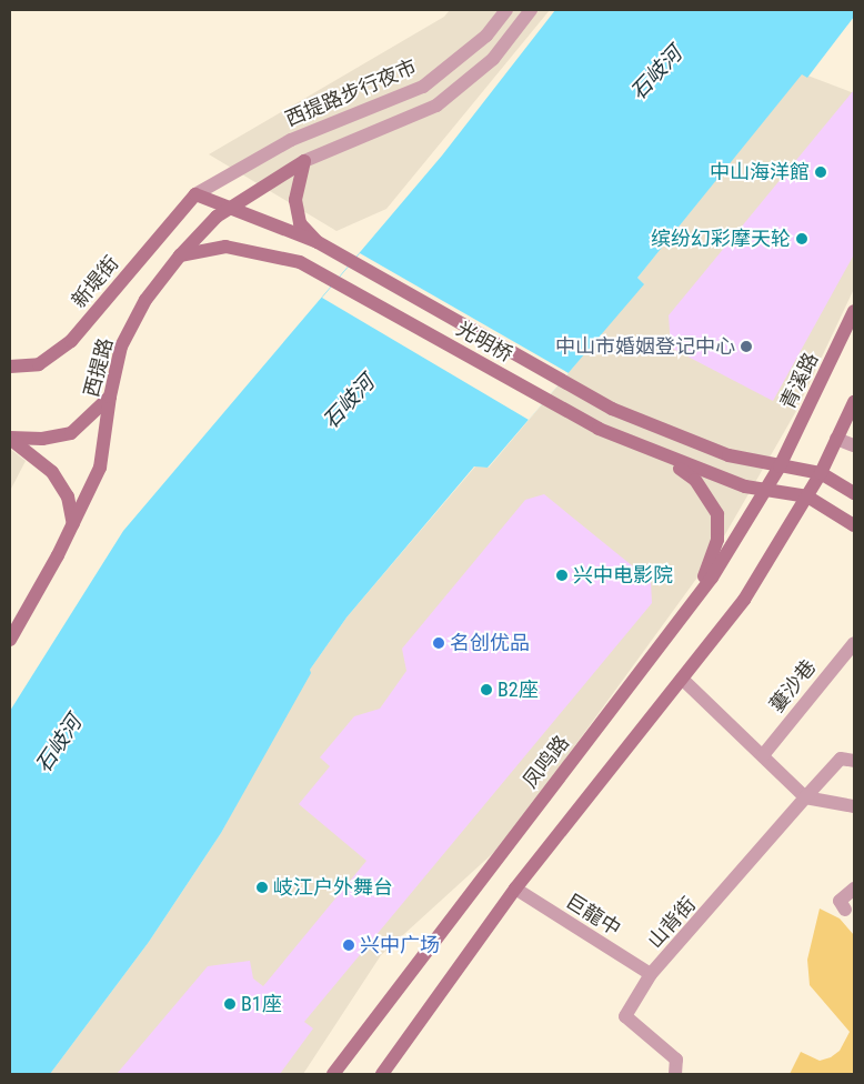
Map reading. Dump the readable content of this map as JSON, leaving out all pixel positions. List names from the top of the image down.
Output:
{
  "streets": {
    "street": [
      "西提路步行夜市",
      "新堤街",
      "光明桥",
      "西提路",
      "青溪路",
      "蔞沙巷",
      "凤鸣路",
      "巨龍中",
      "山背街"
    ]
  },
  "crossings": [
    ["西提路步行夜市", "新堤街"],
    ["光明桥", "西提路"],
    ["光明桥", "青溪路"],
    ["光明桥", "凤鸣路"],
    ["青溪路", "凤鸣路"],
    ["巨龍中", "山背街"]
  ],
  "water": ["石岐河"],
  "places": [
    "中山海洋館",
    "缤纷幻彩摩天轮",
    "中山市婚姻登记中心",
    "兴中电影院",
    "名创优品",
    "B2座",
    "岐江户外舞台",
    "兴中广场",
    "B1座"
  ]
}
